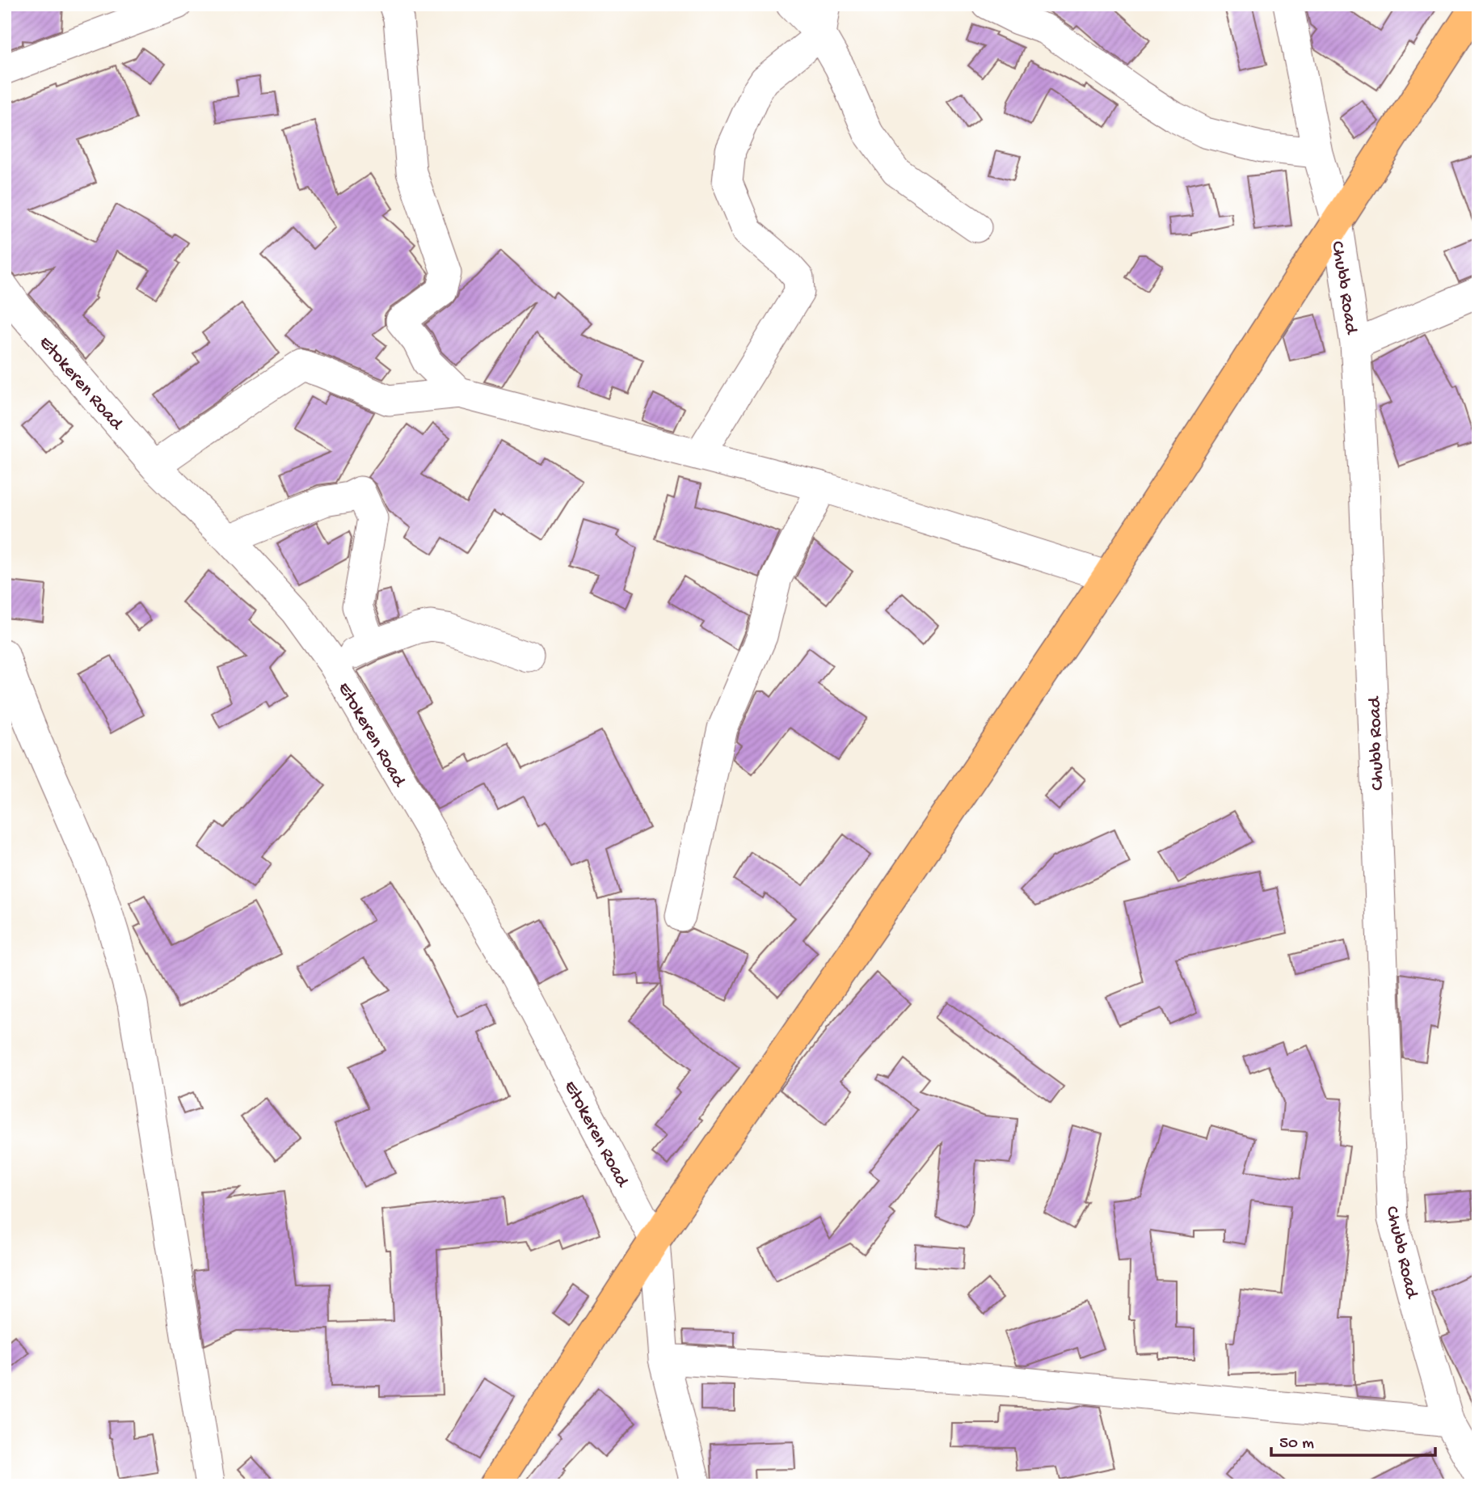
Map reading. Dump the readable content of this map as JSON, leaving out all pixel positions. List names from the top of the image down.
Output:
{
  "streets": {
    "street": ["Chubb Road", "Etokeren Road"]
  },
  "scale_bar": "50 m"
}
